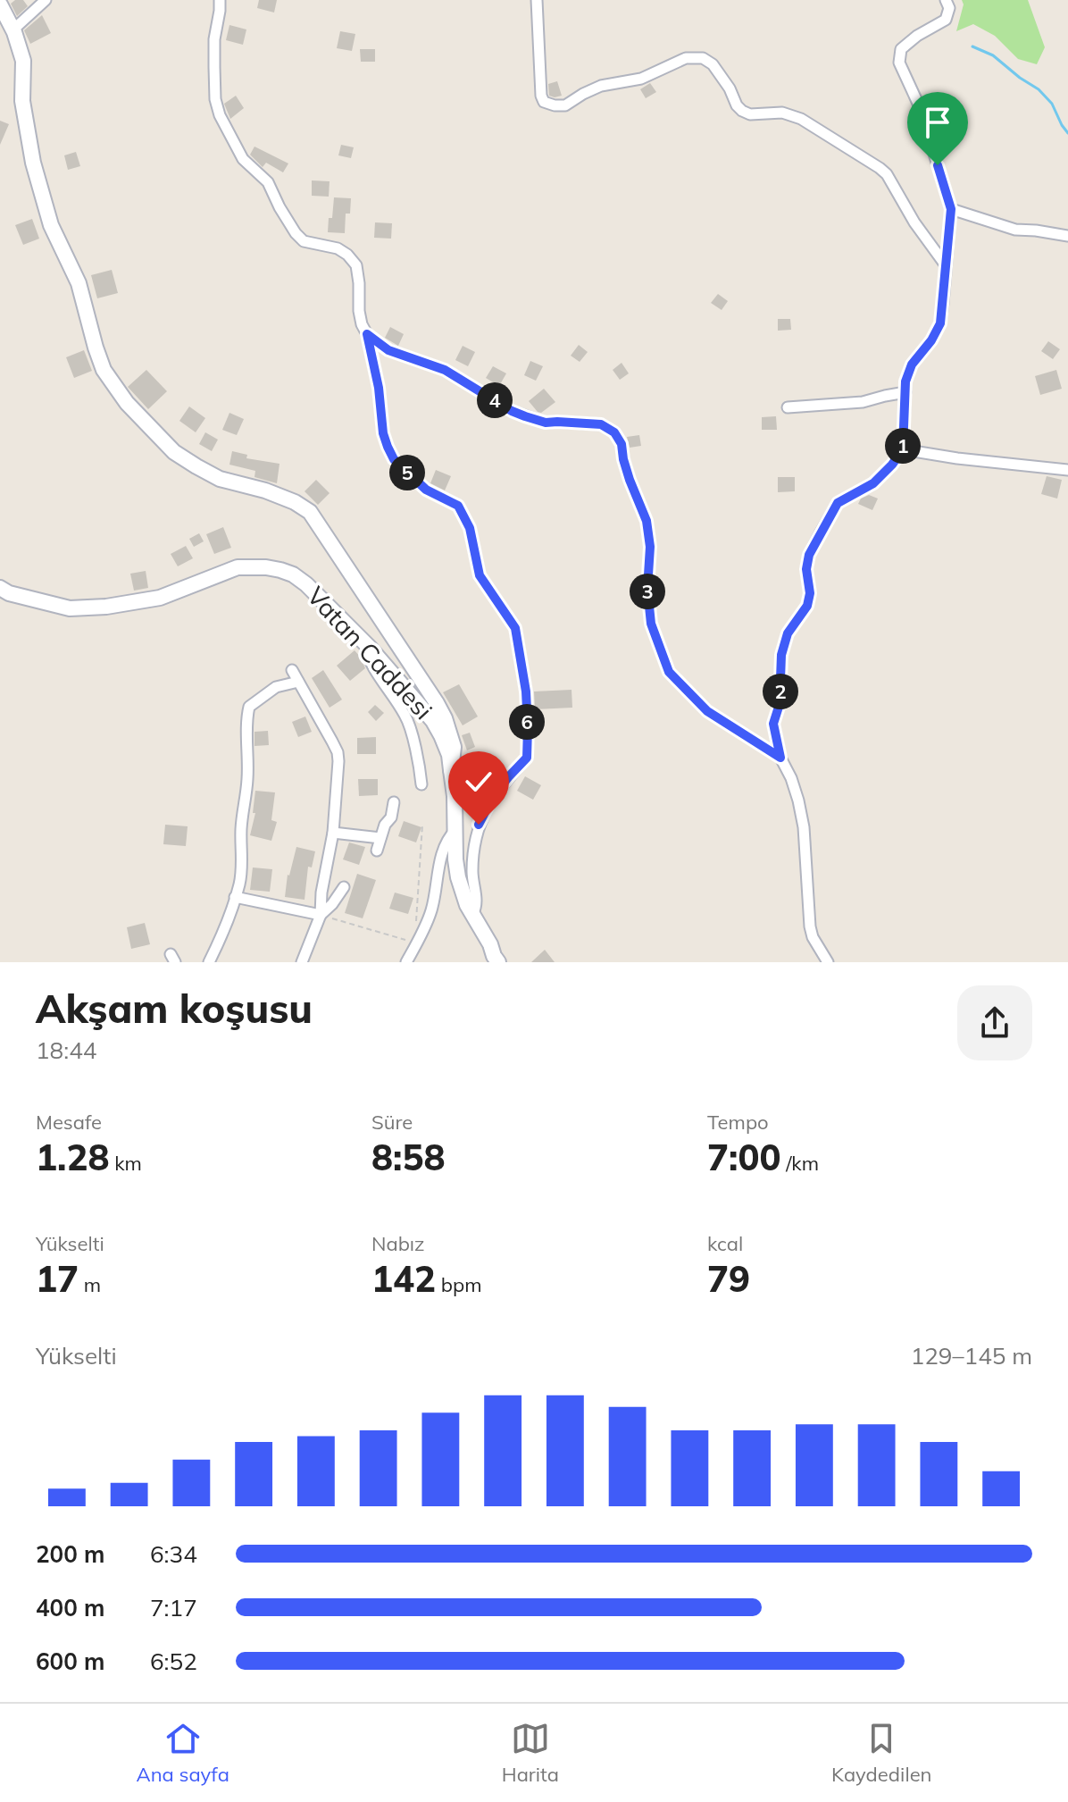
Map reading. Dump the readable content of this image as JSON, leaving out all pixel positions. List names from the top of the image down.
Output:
{
  "streets": {
    "street": ["Vatan Caddesi"]
  },
  "page": {
    "pins": [
      "4",
      "1",
      "5",
      "3",
      "2",
      "6"
    ],
    "heading": ["Akşam koşusu", "18:44"],
    "stats": [
      ["Mesafe", "1.28 km"],
      ["Süre", "8:58"],
      ["Tempo", "7:00 /km"],
      ["Yükselti", "17 m"],
      ["Nabız", "142 bpm"],
      ["kcal", "79"]
    ],
    "chart": ["Yükselti", "129–145 m"],
    "list": [
      {
        "name": "200 m",
        "note": "6:34"
      },
      {
        "name": "400 m",
        "note": "7:17"
      },
      {
        "name": "600 m",
        "note": "6:52"
      }
    ],
    "tabs": ["Ana sayfa", "Harita", "Kaydedilen"]
  }
}
